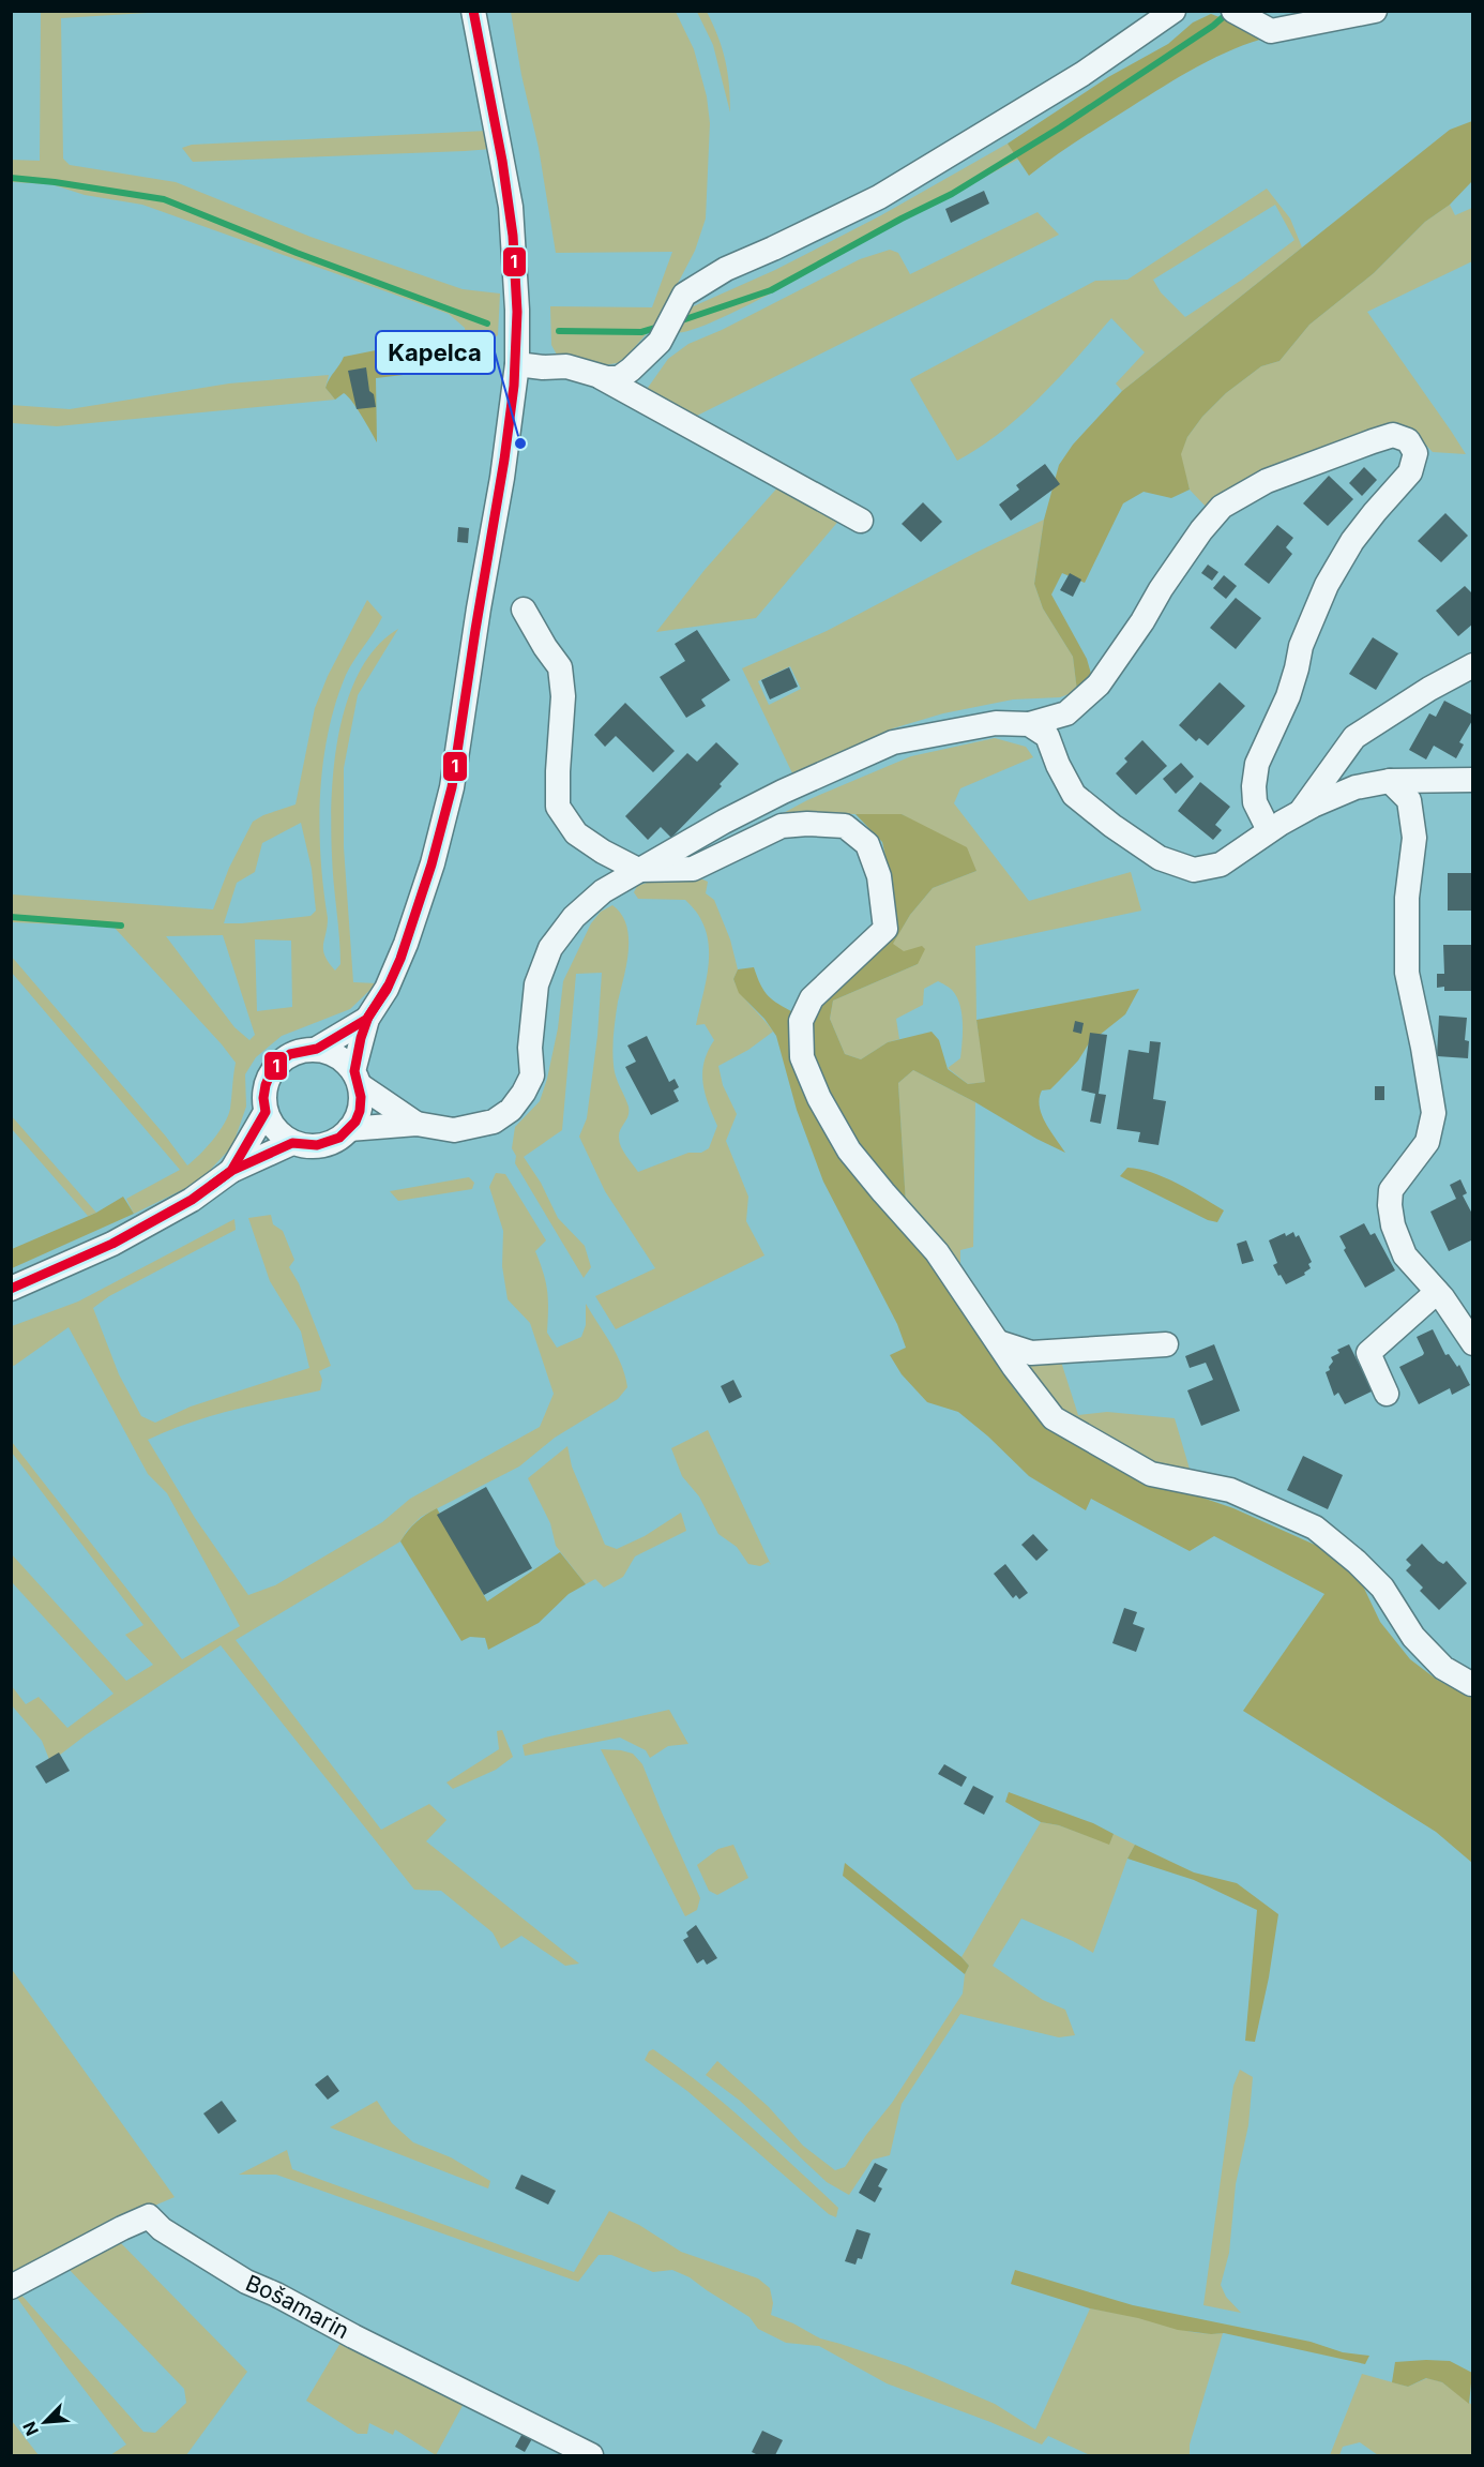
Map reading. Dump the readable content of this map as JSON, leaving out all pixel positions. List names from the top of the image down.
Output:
{
  "streets": {
    "street": ["Bošamarin"]
  },
  "places": ["Kapelca"],
  "lines": ["transit line 1"],
  "north": "bottom left"
}
